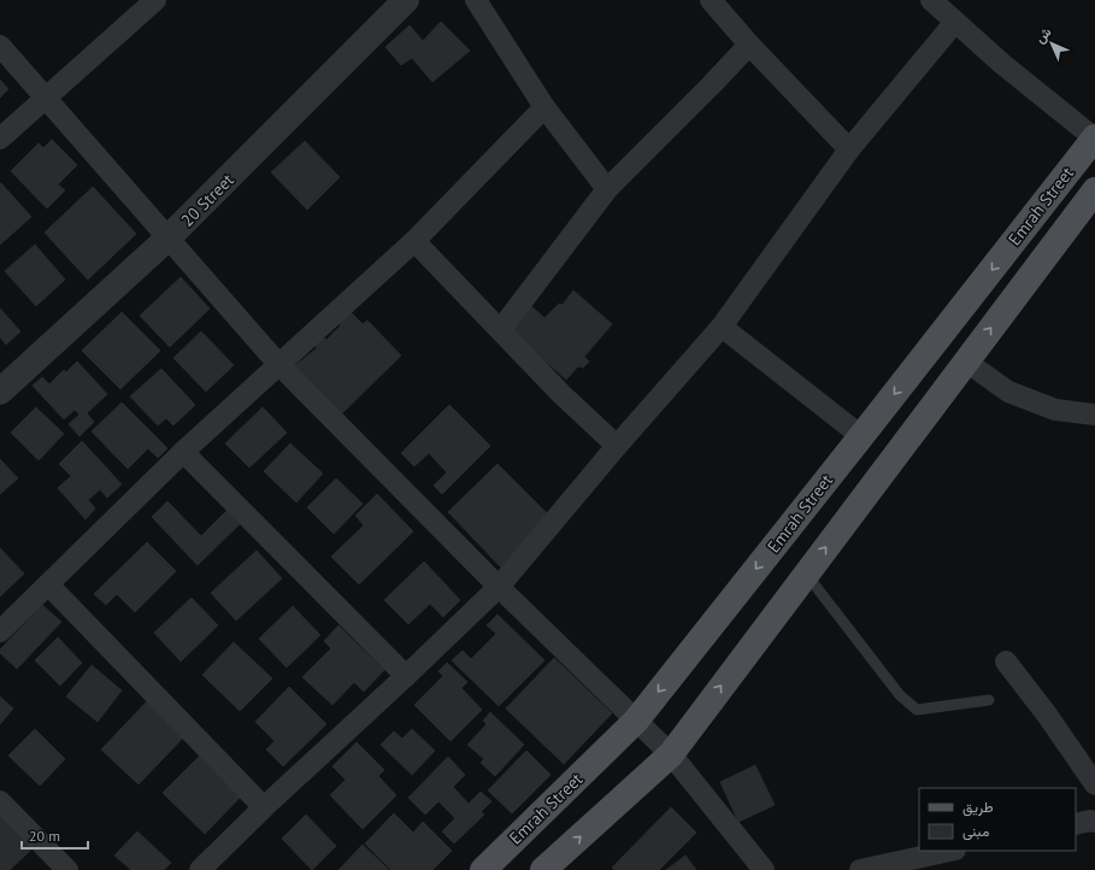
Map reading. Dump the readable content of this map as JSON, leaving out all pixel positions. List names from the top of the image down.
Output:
{
  "streets": {
    "main road": ["Emrah Street"],
    "street": ["20 Street"]
  },
  "legend": ["طريق", "مبنى"],
  "scale_bar": "20 m",
  "north": "top left"
}
